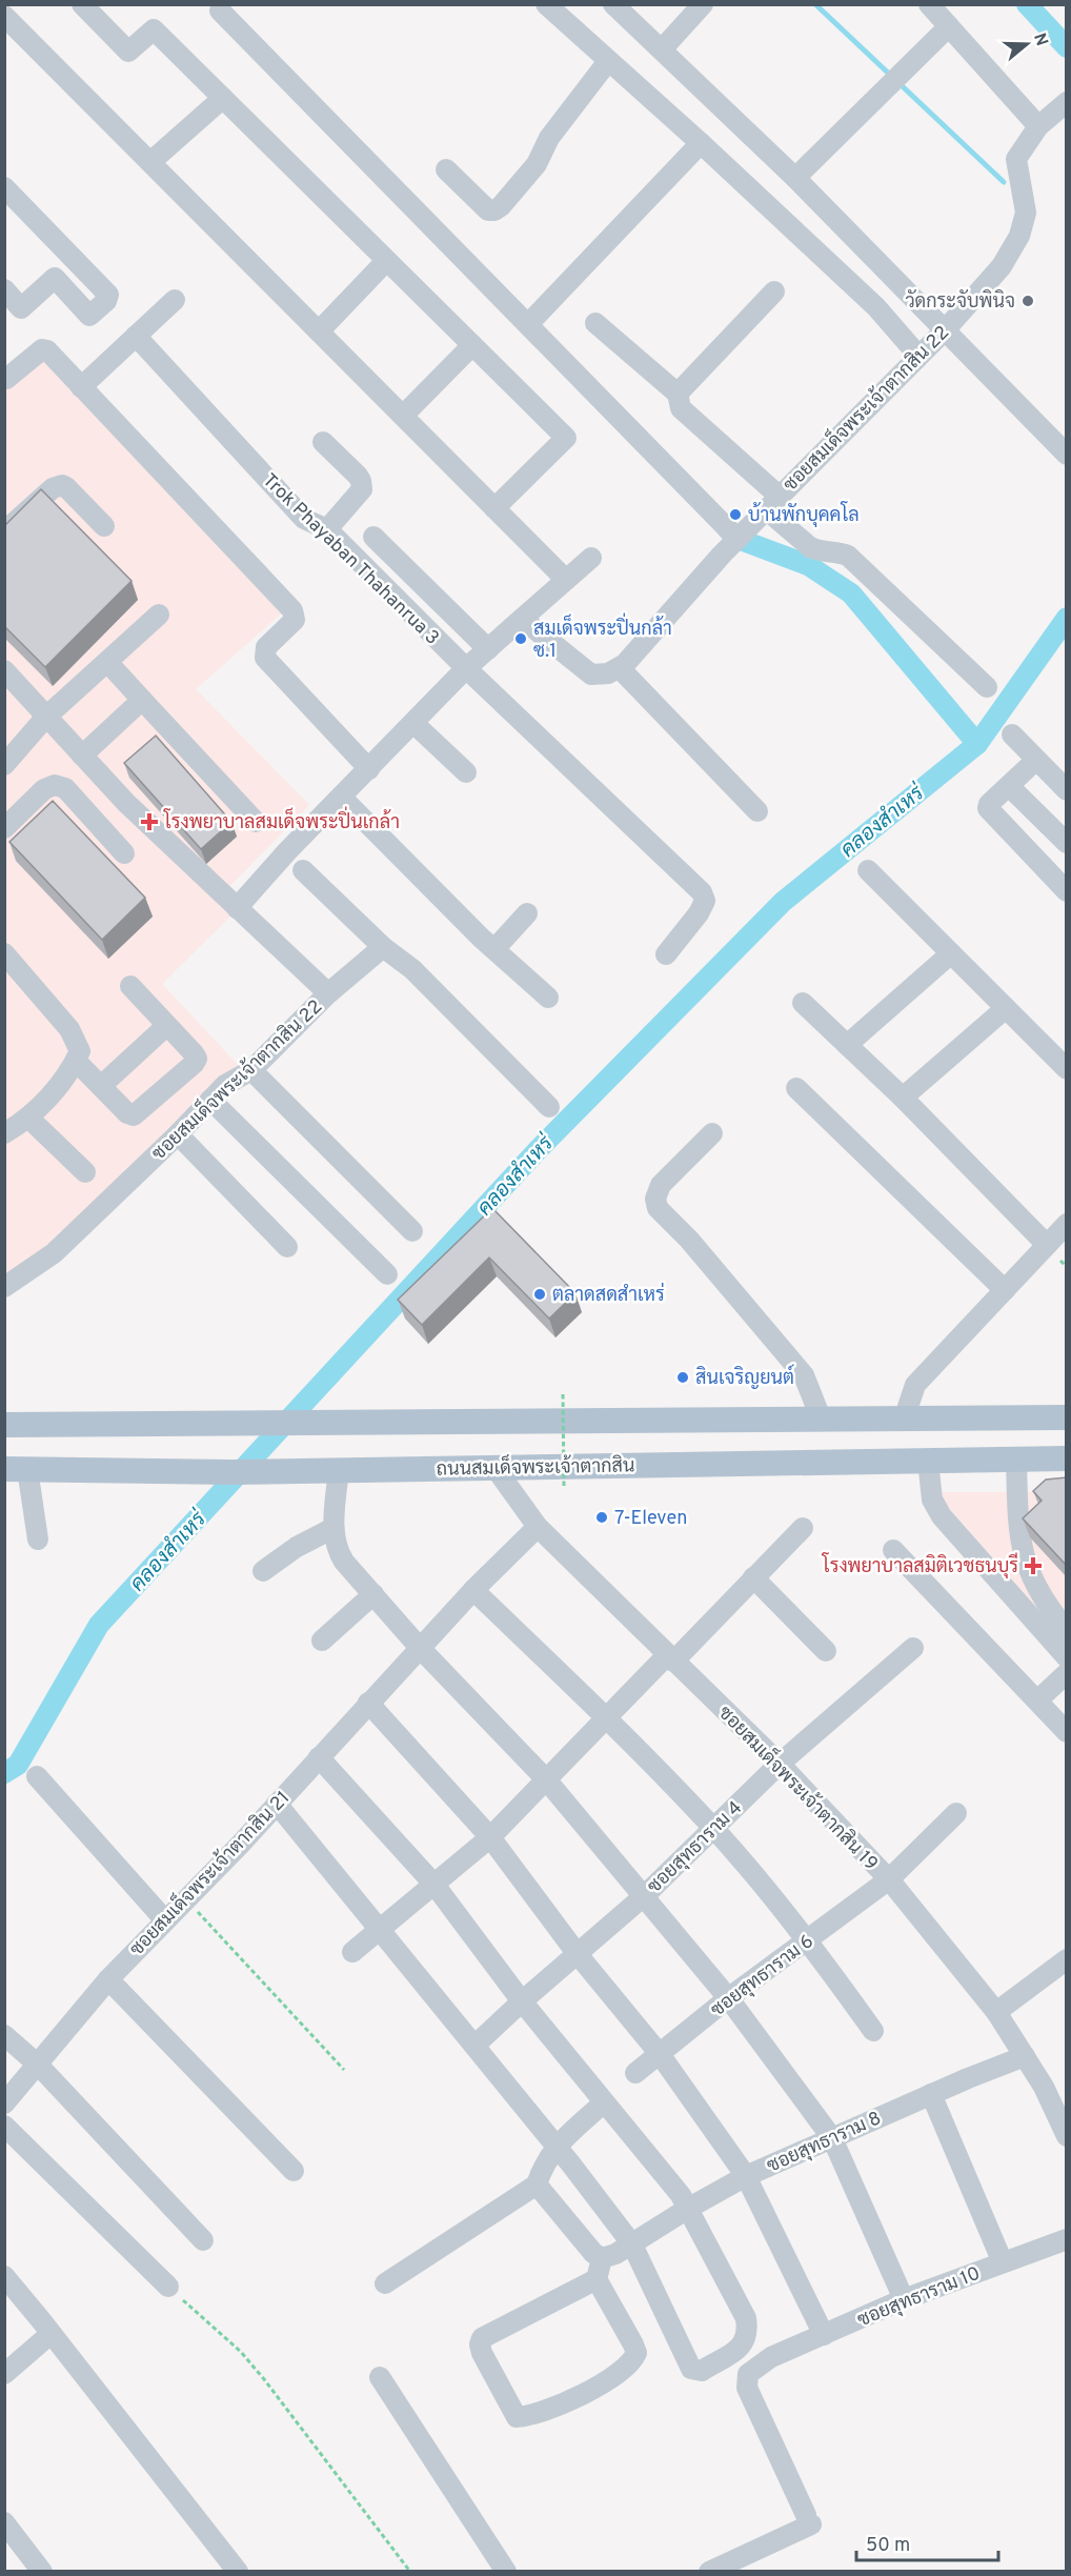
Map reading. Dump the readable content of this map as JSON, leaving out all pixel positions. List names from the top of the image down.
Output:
{
  "streets": {
    "main road": ["ถนนสมเด็จพระเจ้าตากสิน"],
    "street": [
      "ซอยสมเด็จพระเจ้าตากสิน 22",
      "Trok Phayaban Thahanrua 3",
      "ซอยสมเด็จพระเจ้าตากสิน 19",
      "ซอยสุทธาราม 4",
      "ซอยสมเด็จพระเจ้าตากสิน 21",
      "ซอยสุทธาราม 6",
      "ซอยสุทธาราม 8",
      "ซอยสุทธาราม 10"
    ]
  },
  "crossings": [
    ["ถนนสมเด็จพระเจ้าตากสิน", "ซอยสมเด็จพระเจ้าตากสิน 19"],
    ["ซอยสมเด็จพระเจ้าตากสิน 19", "ซอยสุทธาราม 4"],
    ["ซอยสมเด็จพระเจ้าตากสิน 19", "ซอยสมเด็จพระเจ้าตากสิน 21"],
    ["ซอยสมเด็จพระเจ้าตากสิน 19", "ซอยสุทธาราม 6"],
    ["ซอยสมเด็จพระเจ้าตากสิน 19", "ซอยสุทธาราม 8"]
  ],
  "water": ["คลองสำเหร่"],
  "places": {
    "other": [
      "วัดกระจับพินิจ",
      "บ้านพักบุคคโล",
      "สมเด็จพระปิ่นกล้า ซ.1",
      "ตลาดสดสำเหร่",
      "สินเจริญยนต์",
      "7-Eleven"
    ],
    "health": ["โรงพยาบาลสมเด็จพระปิ่นเกล้า", "โรงพยาบาลสมิติเวชธนบุรี"]
  },
  "scale_bar": "50 m",
  "north": "right"
}
